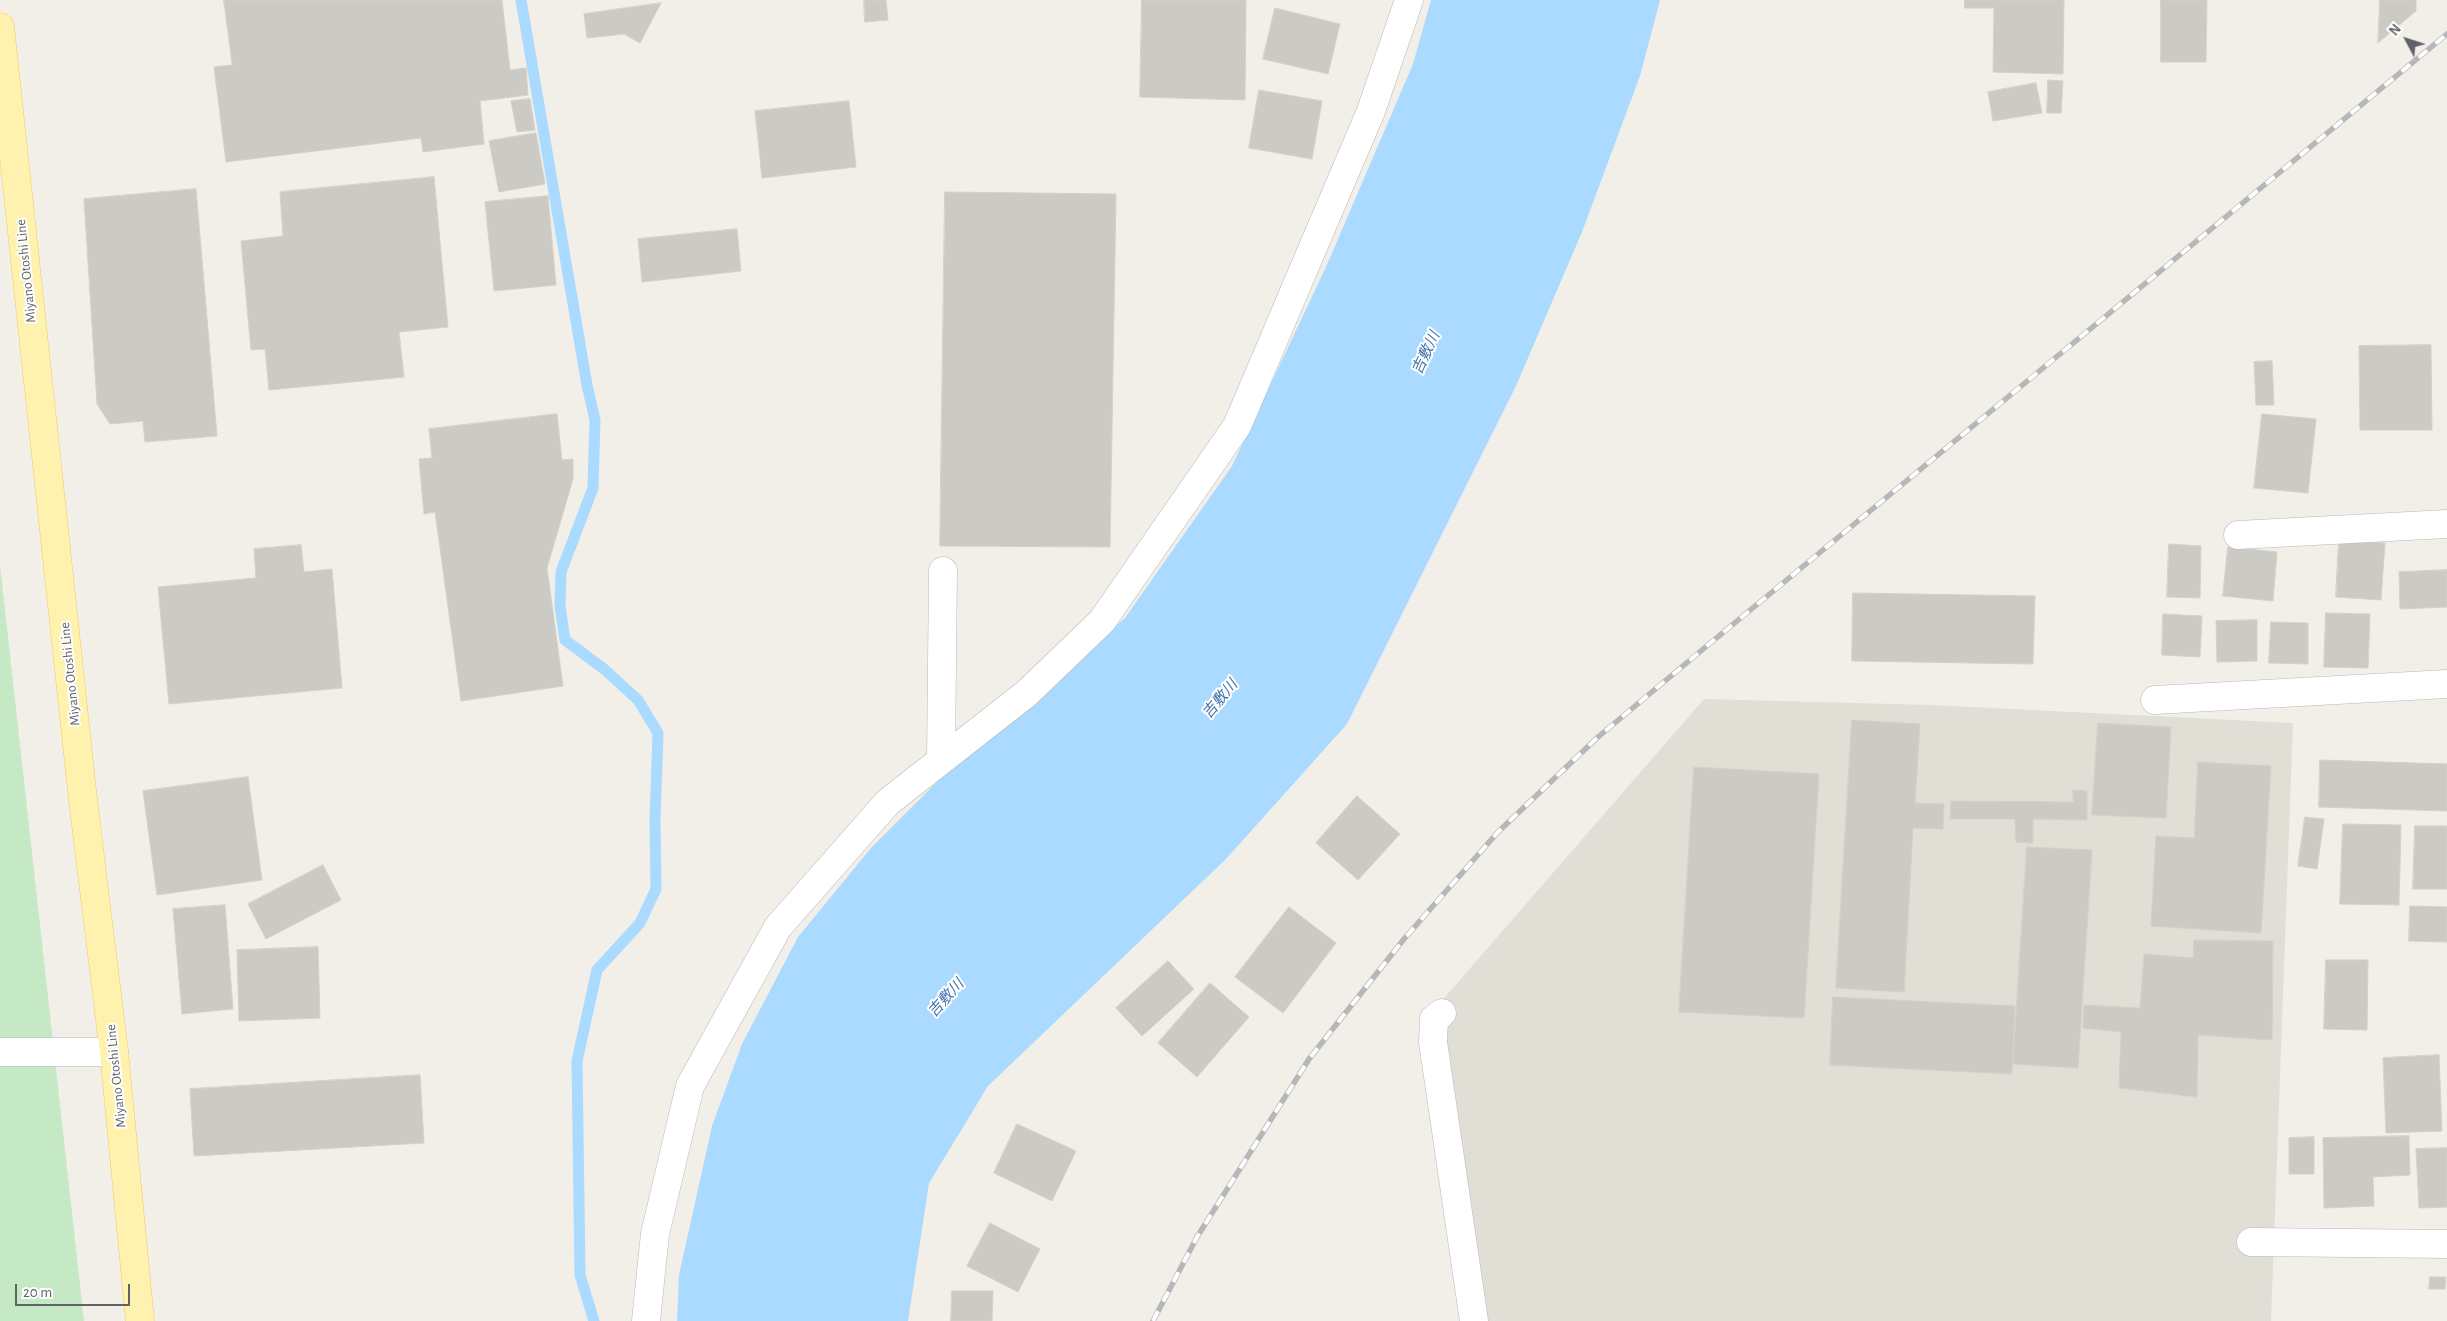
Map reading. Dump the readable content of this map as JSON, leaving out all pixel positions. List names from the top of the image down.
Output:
{
  "streets": {
    "main road": ["Miyano Otoshi Line"]
  },
  "water": ["吉敷川"],
  "scale_bar": "20 m",
  "north": "top left"
}
